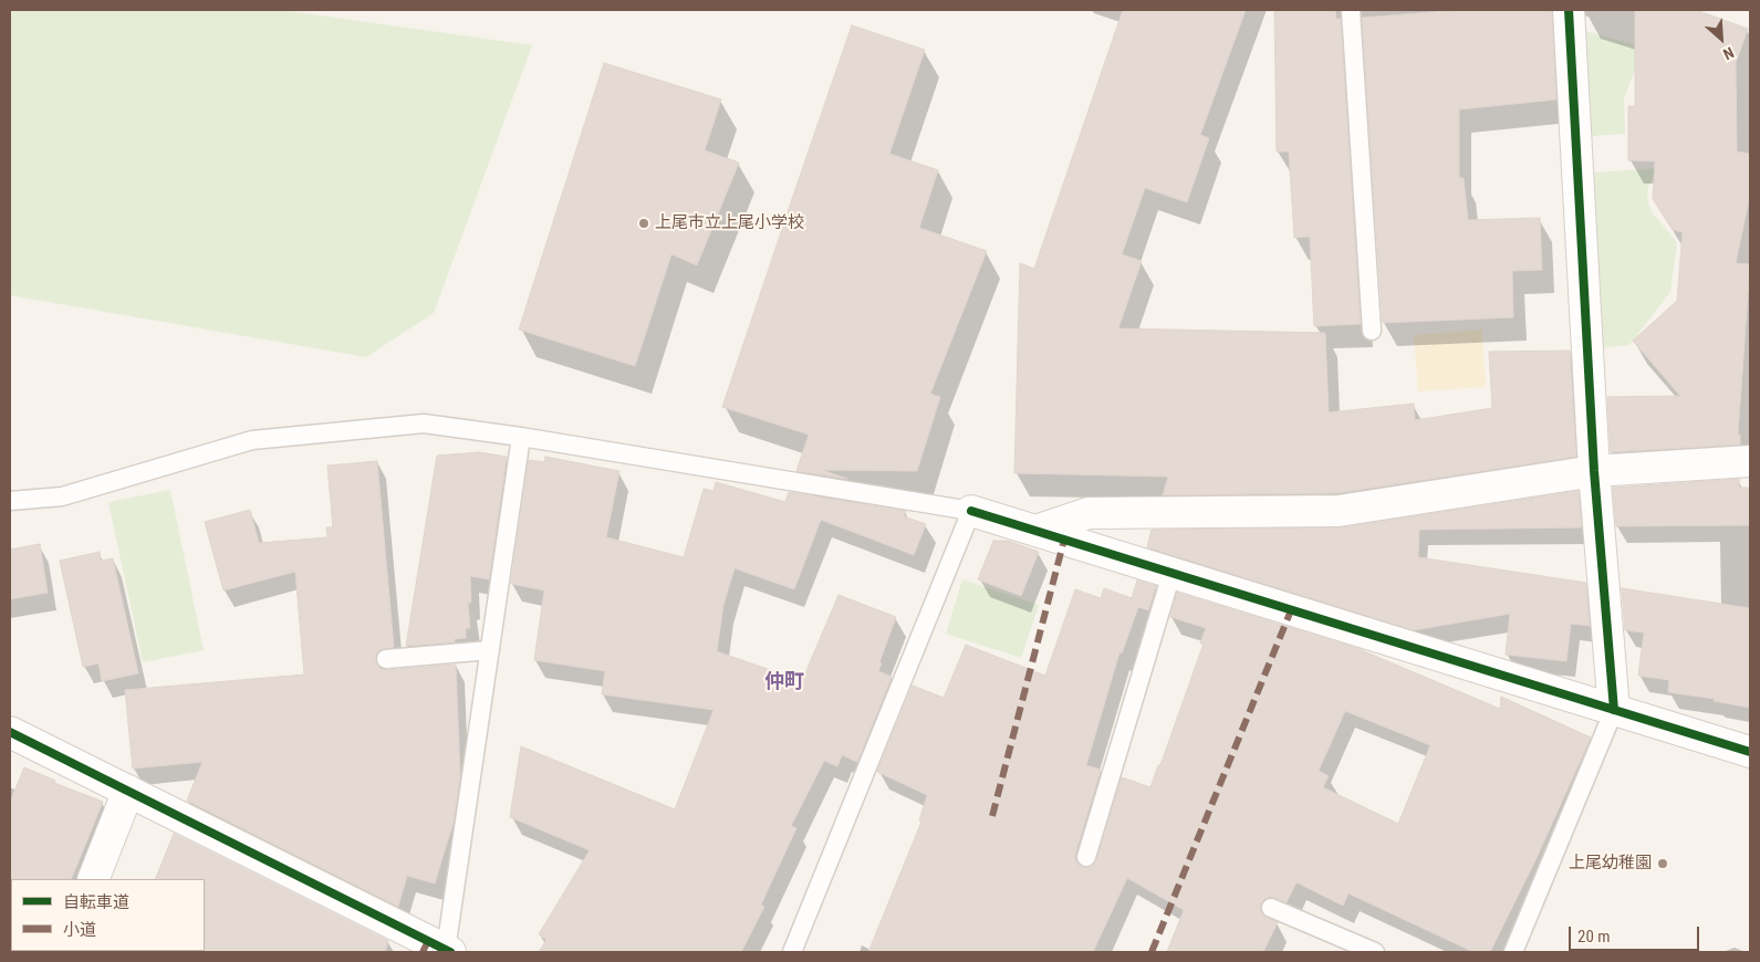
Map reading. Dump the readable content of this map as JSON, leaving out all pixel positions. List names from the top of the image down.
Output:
{
  "districts": ["仲町"],
  "places": ["上尾市立上尾小学校", "上尾幼稚園"],
  "legend": ["自転車道", "小道"],
  "scale_bar": "20 m",
  "north": "bottom right"
}
